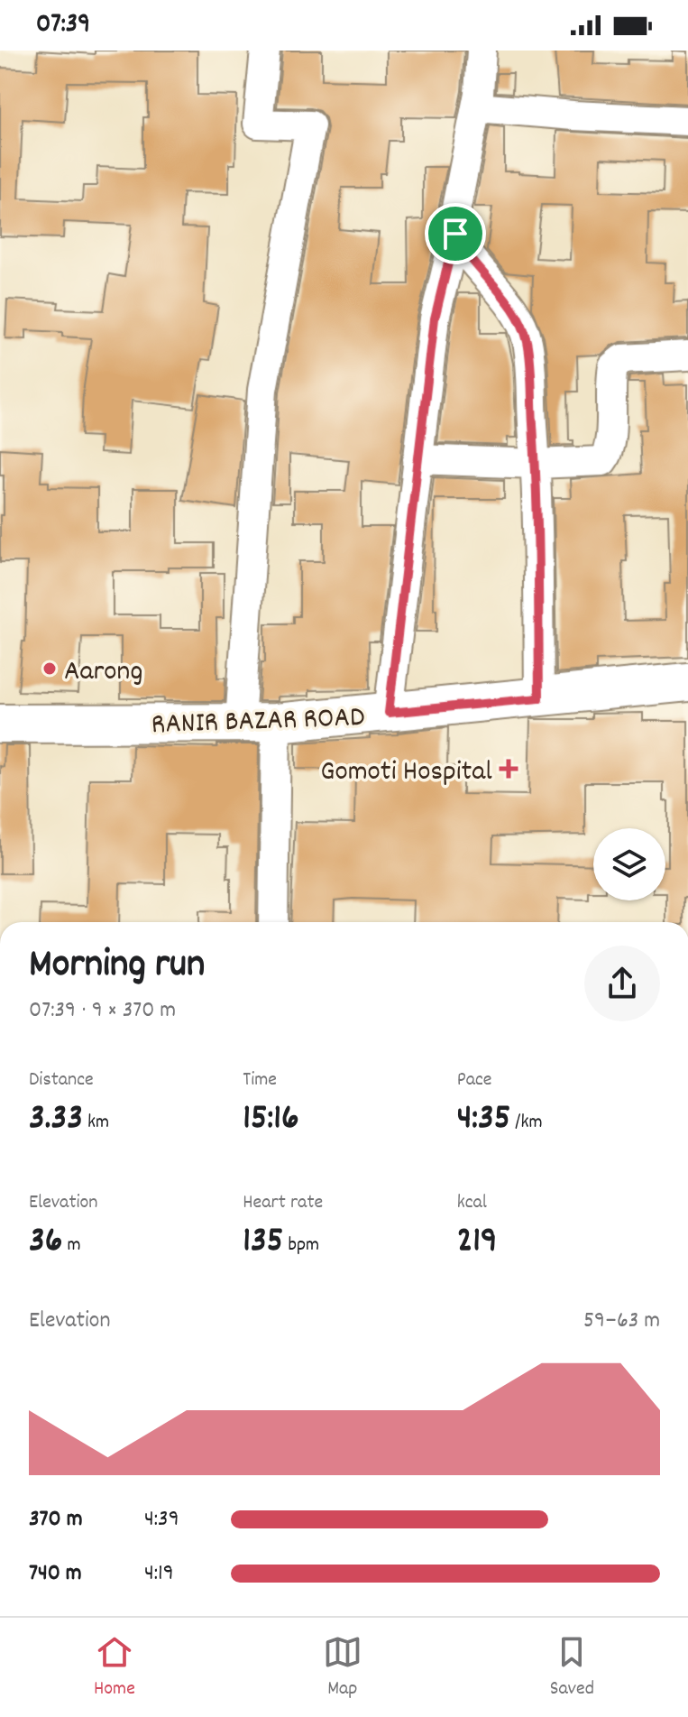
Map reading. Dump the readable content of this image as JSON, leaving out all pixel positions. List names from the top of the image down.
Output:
{
  "streets": {
    "main road": ["RANIR BAZAR ROAD"]
  },
  "places": {
    "other": ["Aarong"],
    "health": ["Gomoti Hospital"]
  },
  "page": {
    "status": "07:39",
    "heading": ["Morning run", "07:39 · 9 × 370 m"],
    "stats": [
      ["Distance", "3.33 km"],
      ["Time", "15:16"],
      ["Pace", "4:35 /km"],
      ["Elevation", "36 m"],
      ["Heart rate", "135 bpm"],
      ["kcal", "219"]
    ],
    "chart": ["Elevation", "59–63 m"],
    "list": [
      {
        "name": "370 m",
        "note": "4:39"
      },
      {
        "name": "740 m",
        "note": "4:19"
      }
    ],
    "tabs": ["Home", "Map", "Saved"]
  }
}
